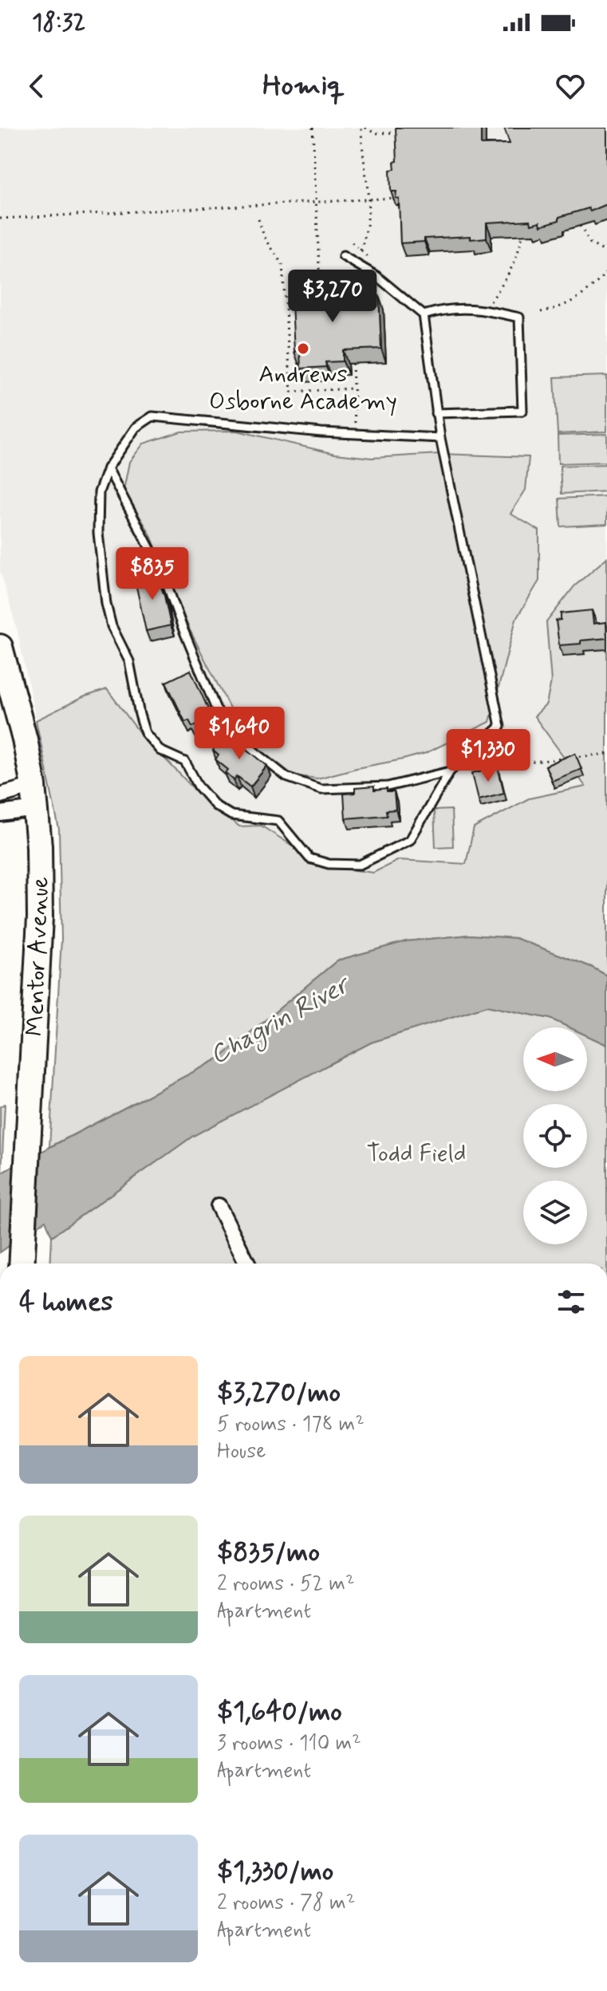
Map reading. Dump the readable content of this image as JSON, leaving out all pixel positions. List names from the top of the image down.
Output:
{
  "streets": {
    "main road": ["Mentor Avenue"]
  },
  "water": ["Chagrin River"],
  "parks": ["Todd Field"],
  "places": ["Andrews Osborne Academy"],
  "north": "left",
  "page": {
    "status": "18:32",
    "header": "Homiq",
    "price": [
      "$3,270",
      "$835",
      "$1,640",
      "$1,330"
    ],
    "heading": "4 homes",
    "list": [
      {
        "name": "$3,270/mo",
        "note": "5 rooms · 178 m² · House"
      },
      {
        "name": "$835/mo",
        "note": "2 rooms · 52 m² · Apartment"
      },
      {
        "name": "$1,640/mo",
        "note": "3 rooms · 110 m² · Apartment"
      },
      {
        "name": "$1,330/mo",
        "note": "2 rooms · 78 m² · Apartment"
      }
    ]
  }
}
